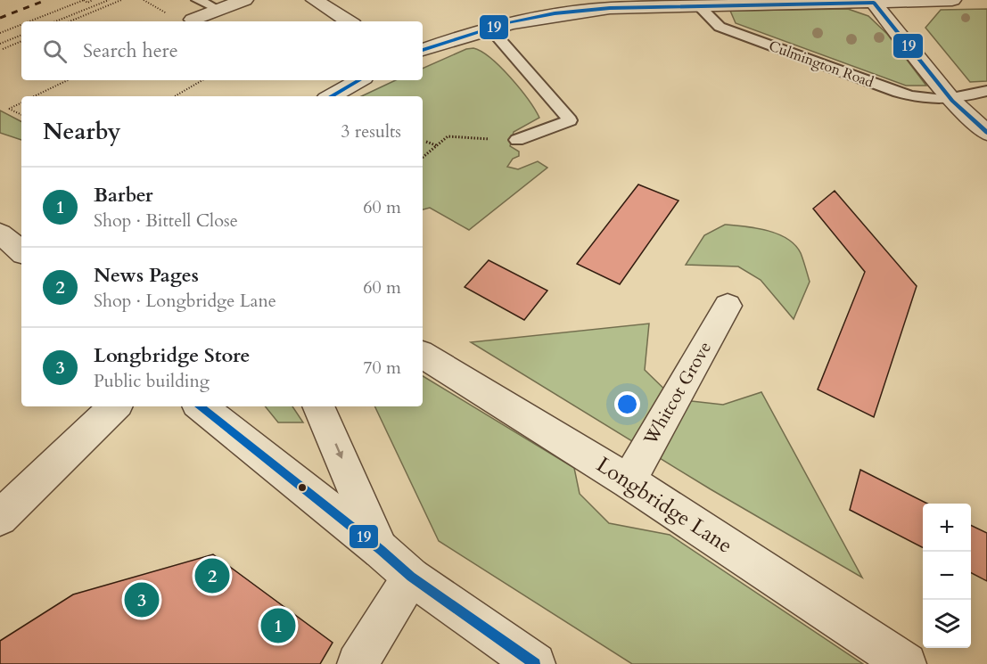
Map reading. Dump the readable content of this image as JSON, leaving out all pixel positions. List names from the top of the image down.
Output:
{
  "streets": {
    "street": ["Whitcot Grove", "Longbridge Lane"],
    "lane": ["Culmington Road"]
  },
  "crossings": [
    ["Whitcot Grove", "Longbridge Lane"]
  ],
  "lines": ["transit line 19"],
  "page": {
    "search": "Search here",
    "heading": ["Nearby", "3 results"],
    "list": [
      {
        "mark": "1",
        "name": "Barber",
        "note": "Shop · Bittell Close",
        "value": "60 m"
      },
      {
        "mark": "2",
        "name": "News Pages",
        "note": "Shop · Longbridge Lane",
        "value": "60 m"
      },
      {
        "mark": "3",
        "name": "Longbridge Store",
        "note": "Public building",
        "value": "70 m"
      }
    ],
    "map_buttons": ["+", "−"],
    "pins": ["2", "3", "1"]
  }
}
